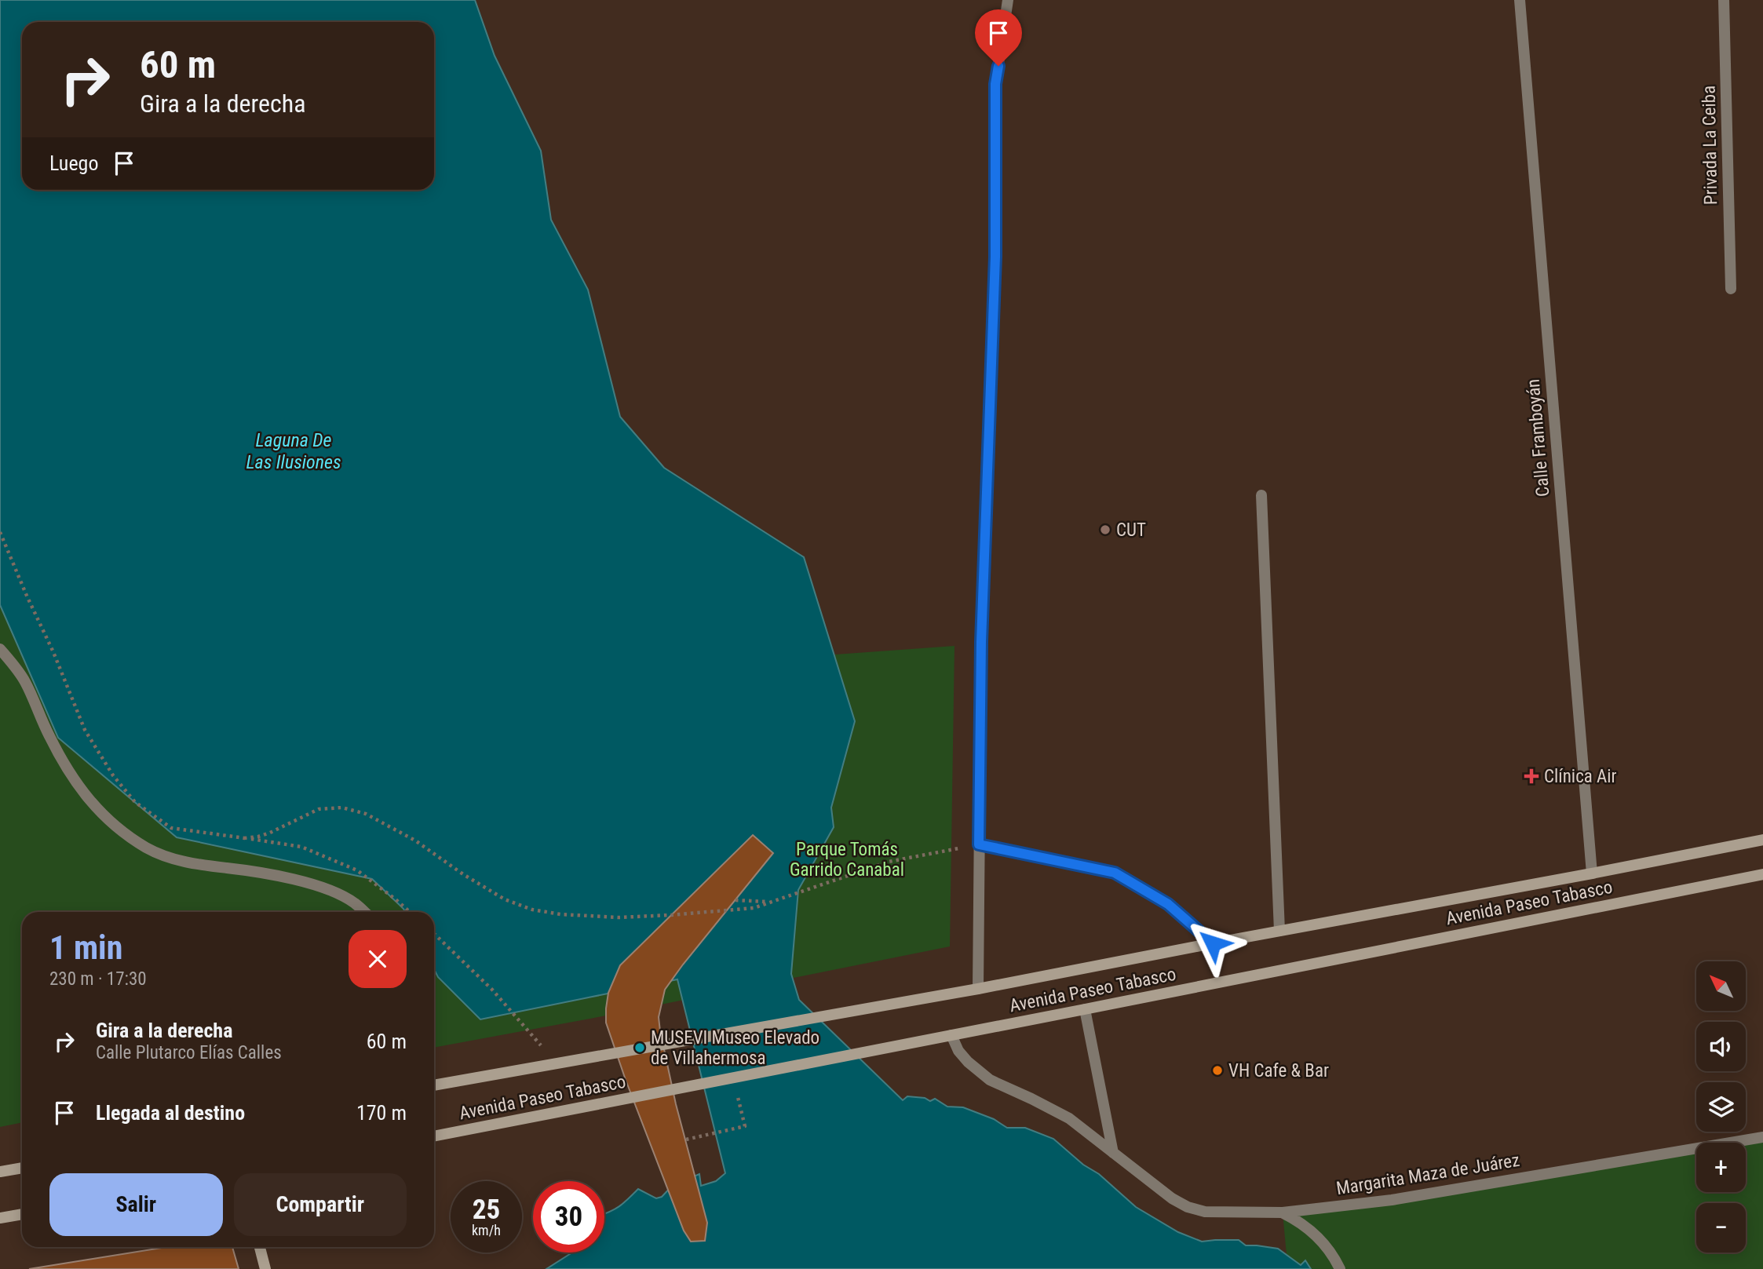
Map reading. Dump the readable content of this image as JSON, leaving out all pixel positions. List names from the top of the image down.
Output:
{
  "streets": {
    "main road": ["Avenida Paseo Tabasco"],
    "street": ["Privada La Ceiba", "Calle Framboyán", "Margarita Maza de Juárez"]
  },
  "crossings": [
    ["Calle Framboyán", "Avenida Paseo Tabasco"],
    ["Avenida Paseo Tabasco", "Margarita Maza de Juárez"]
  ],
  "water": ["Laguna De Las Ilusiones"],
  "parks": ["Parque Tomás Garrido Canabal"],
  "places": {
    "other": ["CUT", "MUSEVI Museo Elevado de Villahermosa", "VH Cafe & Bar"],
    "health": ["Clínica Air"]
  },
  "north": "top left",
  "page": {
    "turn": ["60 m", "Gira a la derecha"],
    "then": "Luego",
    "heading": ["1 min", "230 m · 17:30"],
    "map_buttons": ["+", "−"],
    "list": [
      {
        "name": "Gira a la derecha",
        "note": "Calle Plutarco Elías Calles",
        "value": "60 m"
      },
      {
        "name": "Llegada al destino",
        "value": "170 m"
      }
    ],
    "buttons": ["Salir", "Compartir"],
    "speed": "25 km/h",
    "limit": "30"
  }
}
